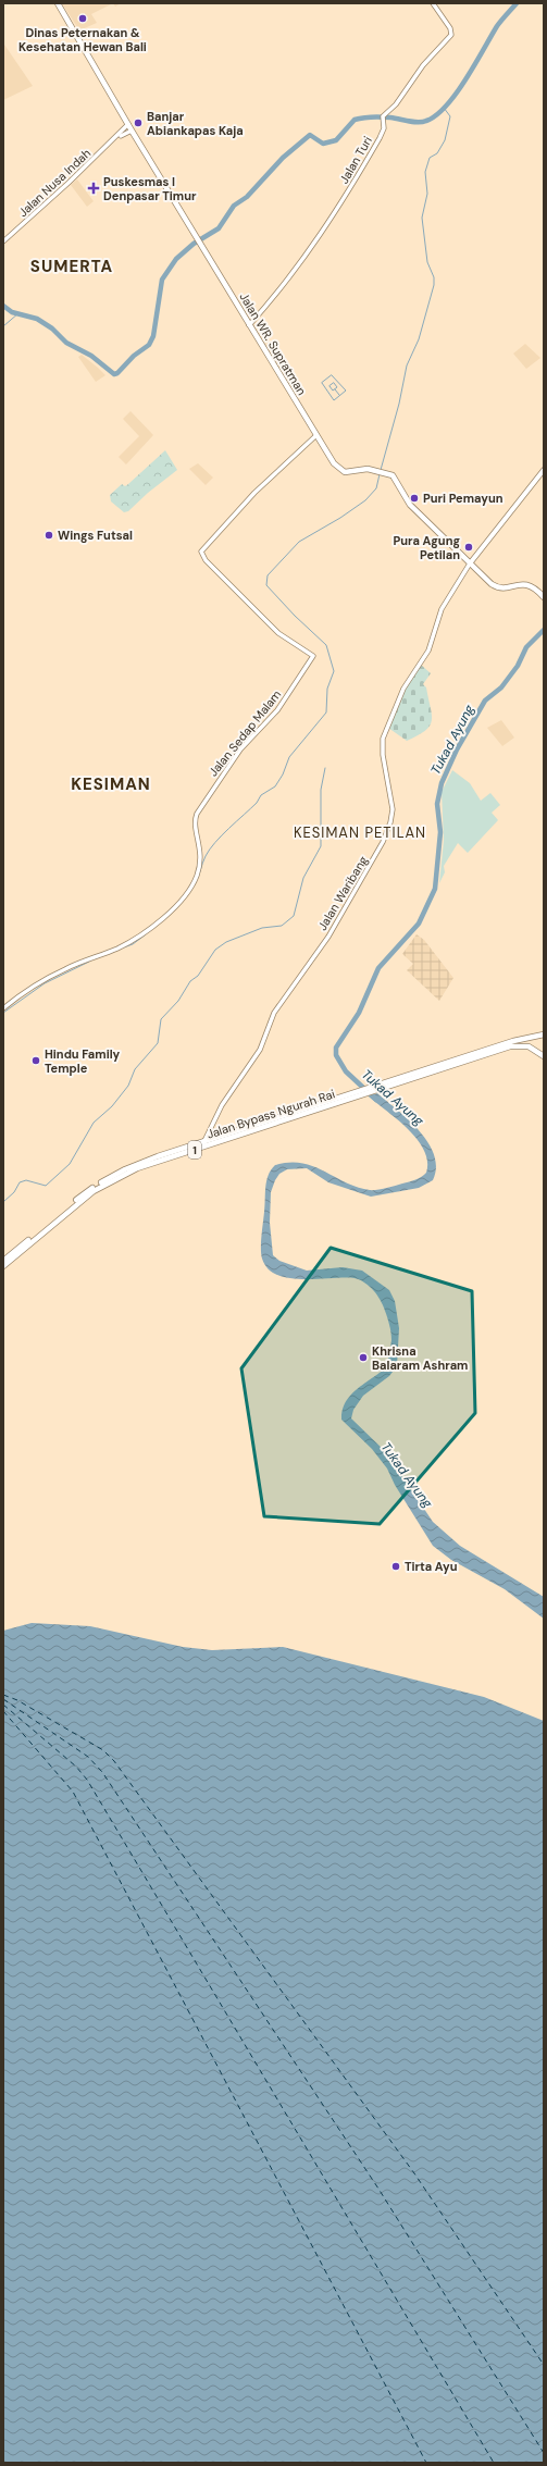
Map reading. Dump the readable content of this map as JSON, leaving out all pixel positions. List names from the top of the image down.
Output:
{
  "streets": {
    "main road": ["Jalan WR. Supratman", "Jalan Bypass Ngurah Rai", "1"],
    "street": [
      "Jalan Turi",
      "Jalan Nusa Indah",
      "Jalan Sedap Malam",
      "Jalan Waribang"
    ]
  },
  "crossings": [
    ["Jalan Turi", "Jalan WR. Supratman"],
    ["Jalan Nusa Indah", "Jalan WR. Supratman"],
    ["Jalan WR. Supratman", "Jalan Sedap Malam"],
    ["Jalan WR. Supratman", "Jalan Waribang"],
    ["Jalan Waribang", "Jalan Bypass Ngurah Rai"]
  ],
  "districts": ["SUMERTA", "KESIMAN", "KESIMAN PETILAN"],
  "water": ["Tukad Ayung"],
  "places": {
    "other": [
      "Dinas Peternakan & Kesehatan Hewan Bali",
      "Banjar Abiankapas Kaja",
      "Puri Pemayun",
      "Wings Futsal",
      "Pura Agung Petilan",
      "Hindu Family Temple",
      "Khrisna Balaram Ashram",
      "Tirta Ayu"
    ],
    "health": ["Puskesmas I Denpasar Timur"]
  }
}
